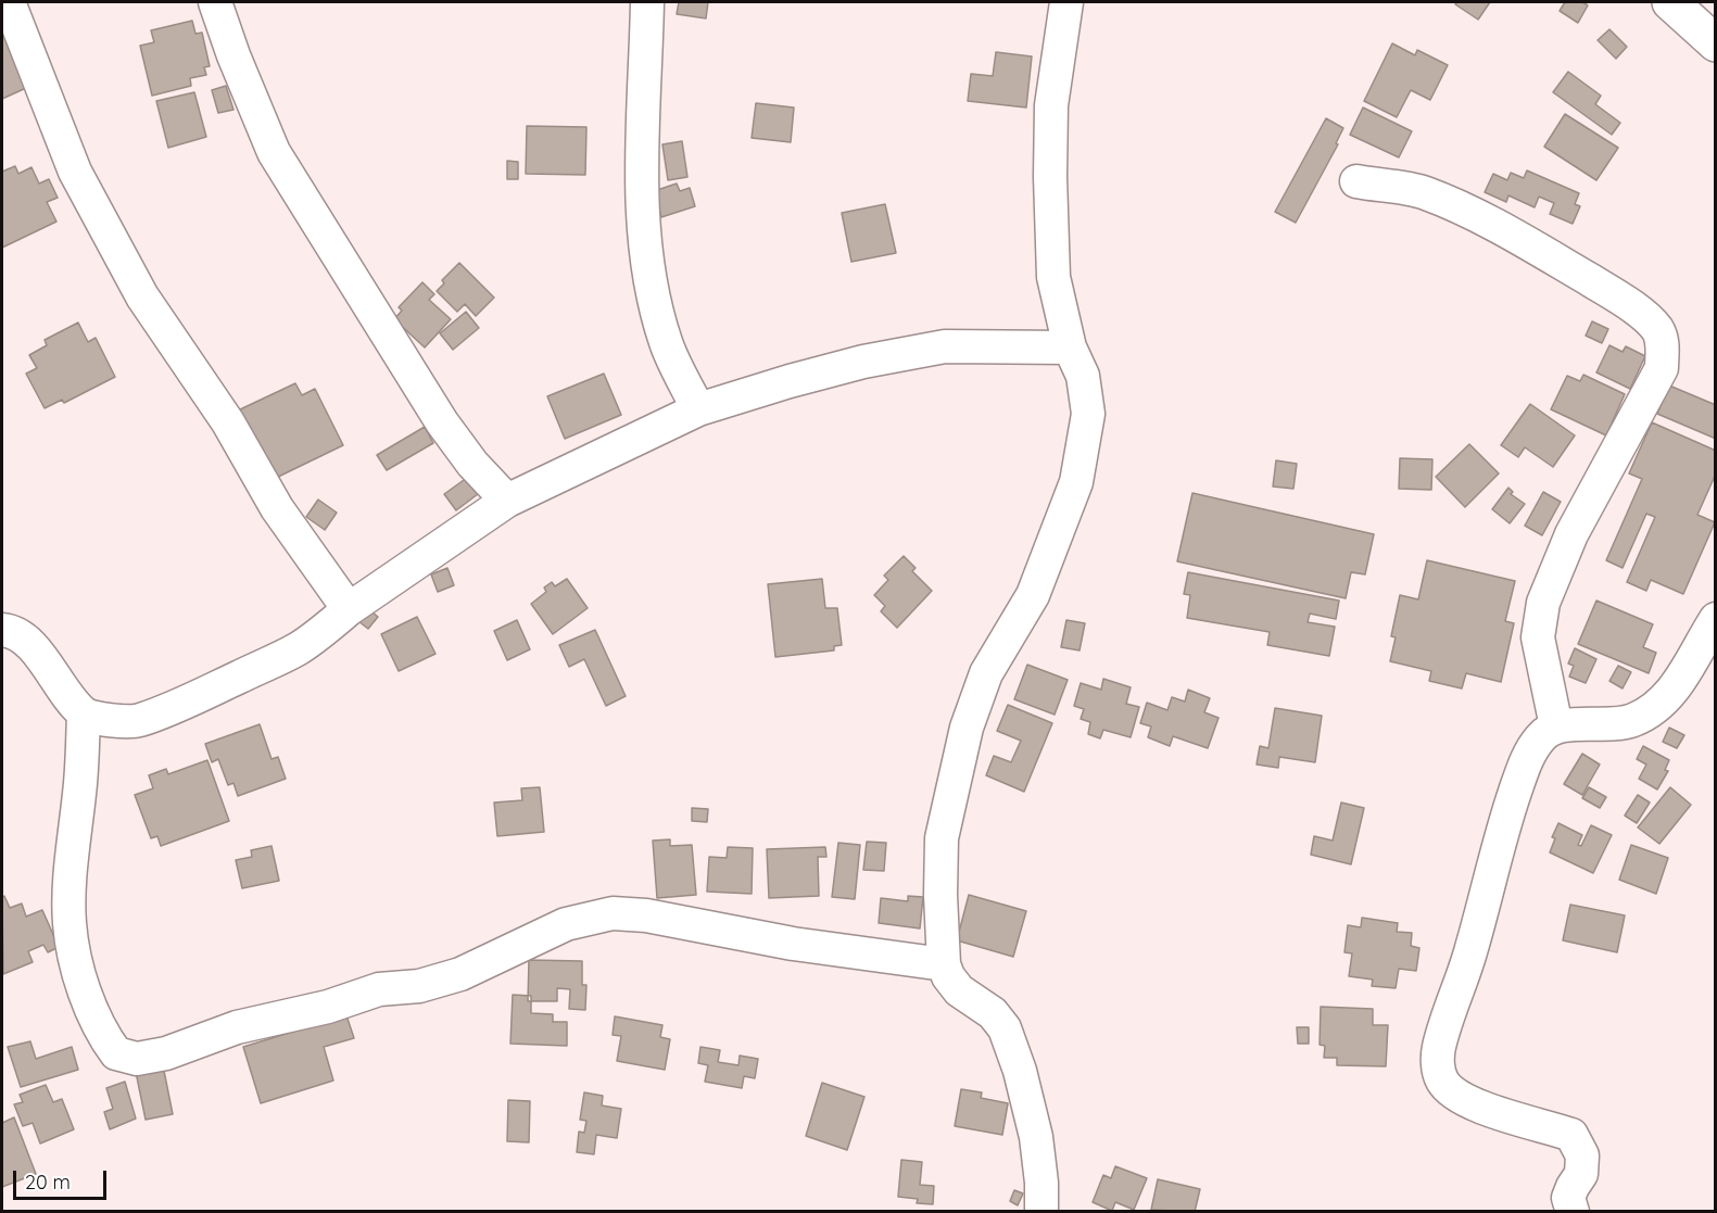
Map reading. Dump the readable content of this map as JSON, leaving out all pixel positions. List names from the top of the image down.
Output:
{
  "scale_bar": "20 m"
}
